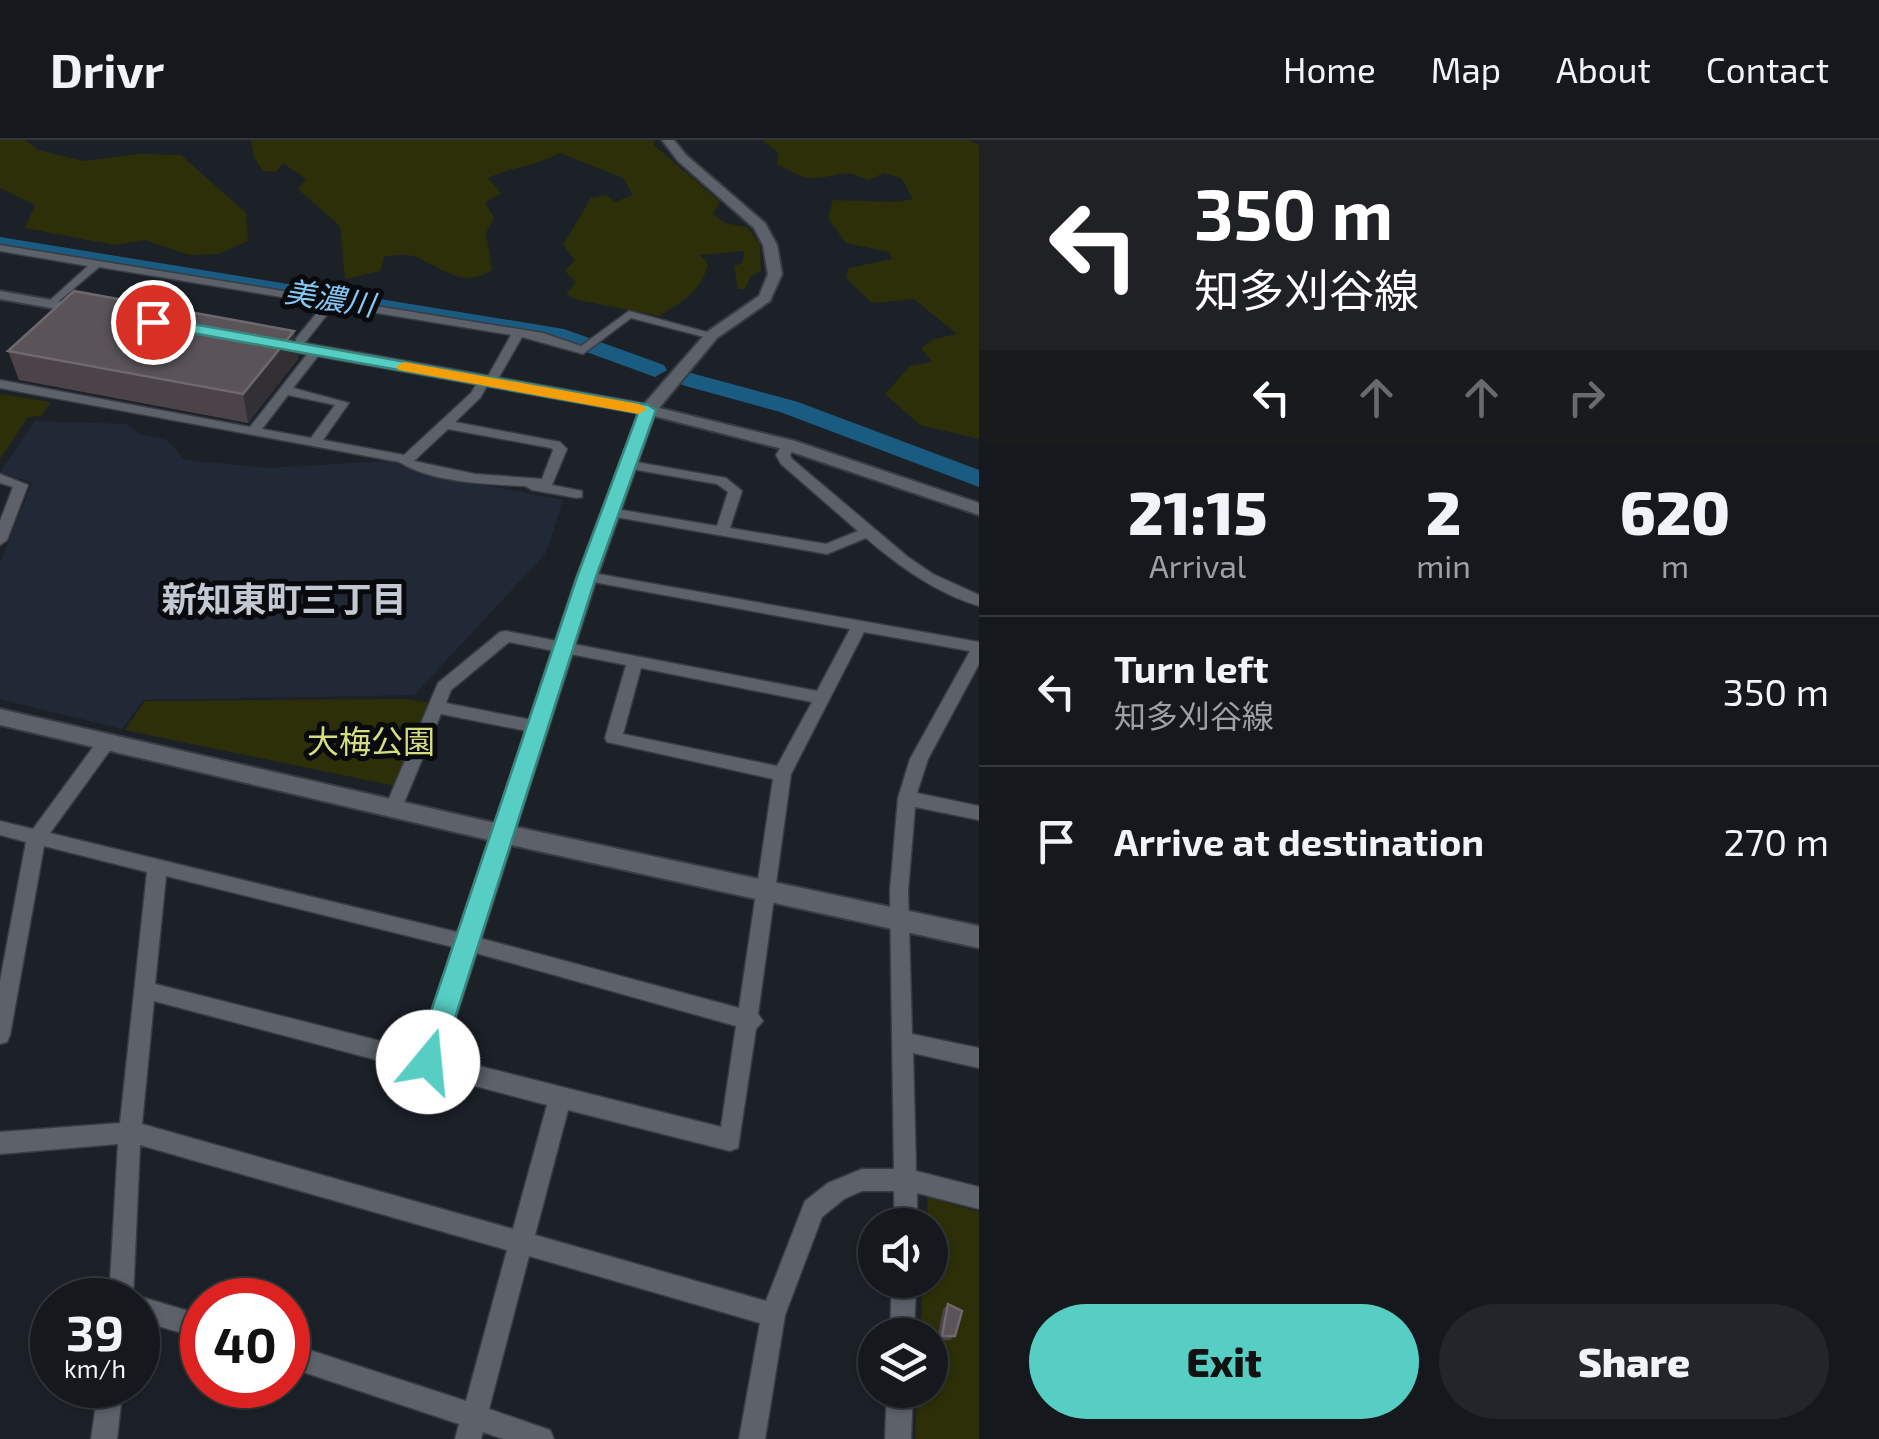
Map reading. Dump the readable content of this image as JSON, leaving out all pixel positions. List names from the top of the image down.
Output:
{
  "districts": ["新知東町三丁目"],
  "water": ["美濃川"],
  "parks": ["大梅公園"],
  "page": {
    "header": "Drivr",
    "nav": [
      "Home",
      "Map",
      "About",
      "Contact"
    ],
    "turn": ["350 m", "知多刈谷線"],
    "eta": [
      "21:15",
      "Arrival",
      "2",
      "min",
      "620",
      "m"
    ],
    "list": [
      {
        "name": "Turn left",
        "note": "知多刈谷線",
        "value": "350 m"
      },
      {
        "name": "Arrive at destination",
        "value": "270 m"
      }
    ],
    "speed": "39 km/h",
    "limit": "40",
    "buttons": ["Exit", "Share"]
  }
}
